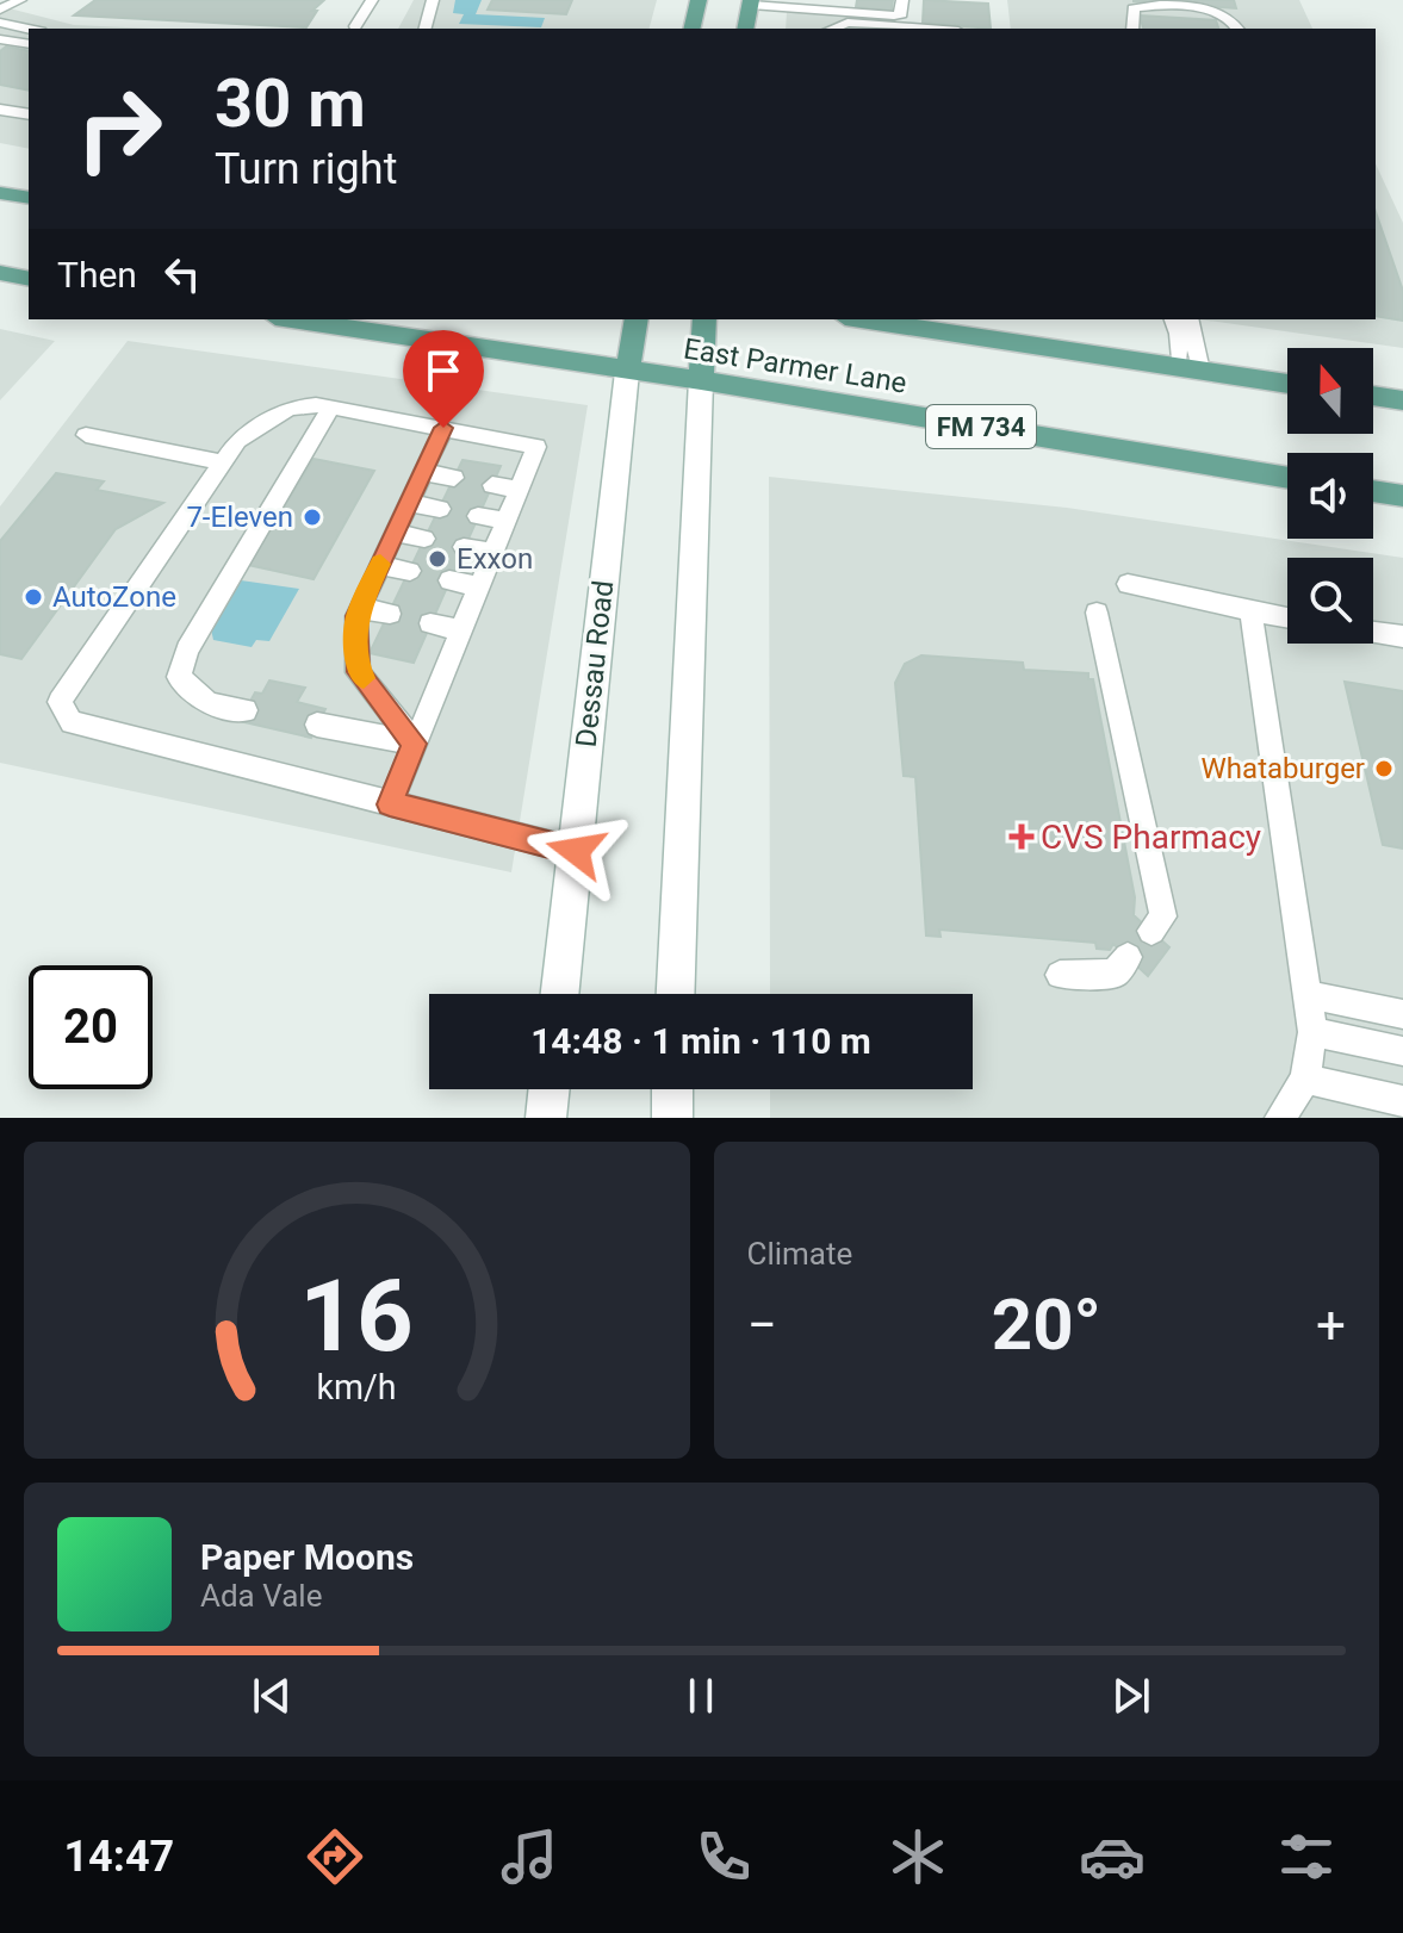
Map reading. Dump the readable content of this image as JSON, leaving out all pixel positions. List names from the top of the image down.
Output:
{
  "streets": {
    "main road": ["East Parmer Lane", "FM 734", "Dessau Road"]
  },
  "crossings": [
    ["East Parmer Lane", "Dessau Road"]
  ],
  "places": {
    "other": [
      "7-Eleven",
      "Exxon",
      "AutoZone",
      "Whataburger"
    ],
    "health": ["CVS Pharmacy"]
  },
  "north": "top",
  "page": {
    "turn": ["30 m", "Turn right"],
    "then": "Then",
    "limit": "20",
    "trip": "14:48 · 1 min · 110 m",
    "tile": "Climate",
    "heat": ["−", "20°", "+"],
    "song": ["Paper Moons", "Ada Vale"],
    "tabs": "14:47",
    "gauge": ["16", "km/h"]
  }
}
